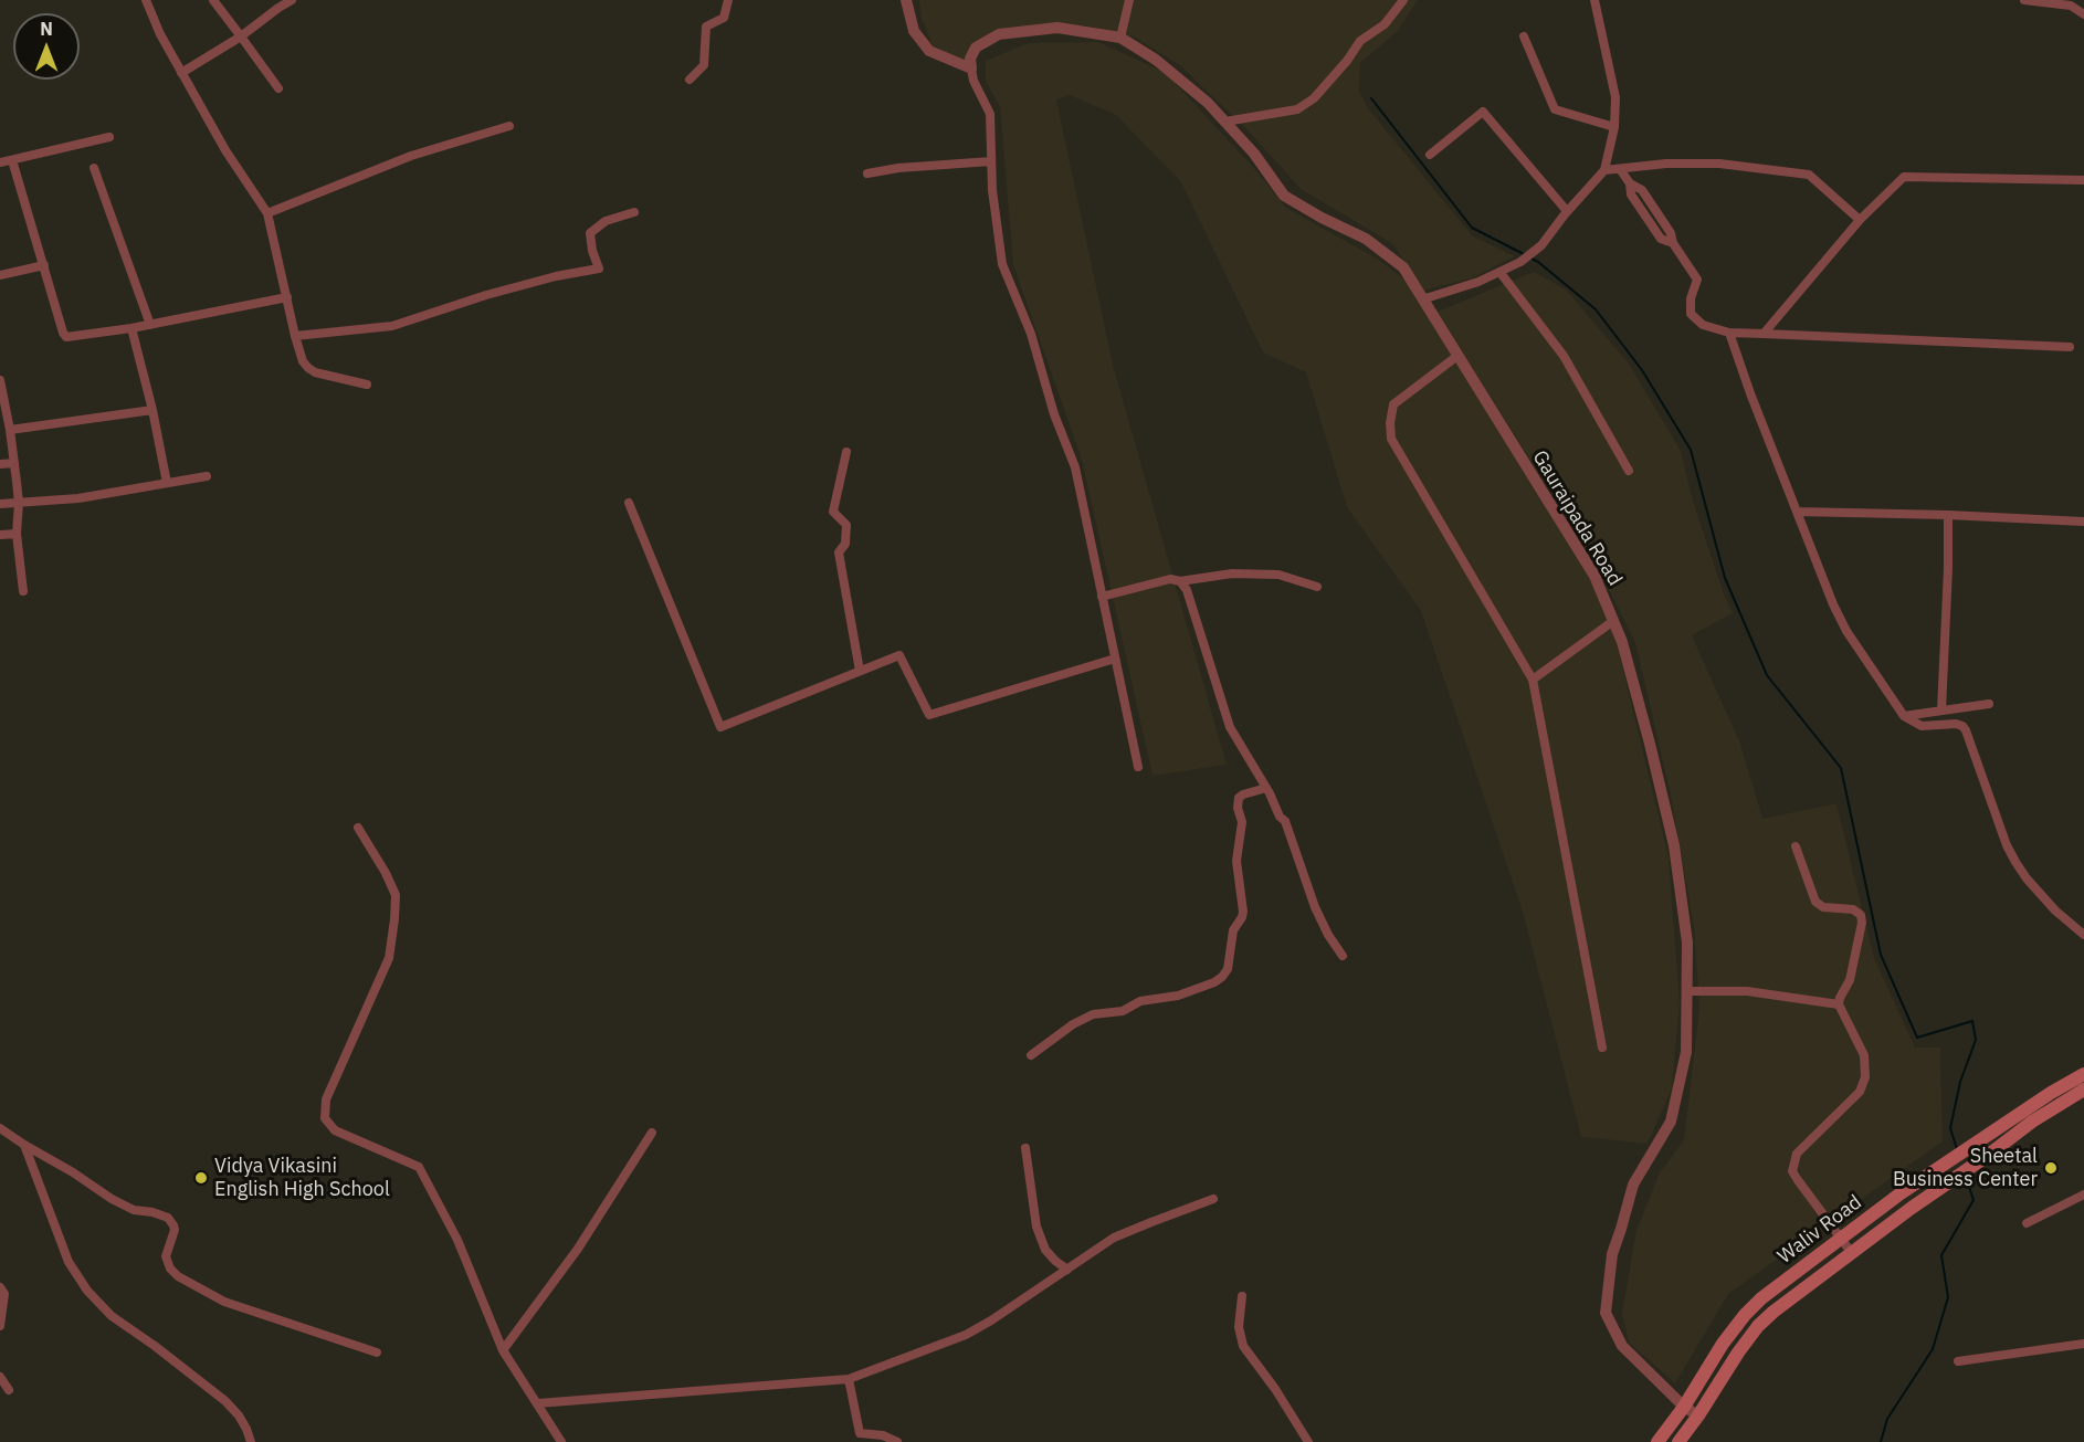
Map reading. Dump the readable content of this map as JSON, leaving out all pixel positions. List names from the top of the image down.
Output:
{
  "streets": {
    "main road": ["Waliv Road"],
    "street": ["Gauraipada Road"]
  },
  "crossings": [
    ["Gauraipada Road", "Waliv Road"]
  ],
  "places": ["Sheetal Business Center", "Vidya Vikasini English High School"],
  "north": "top"
}
